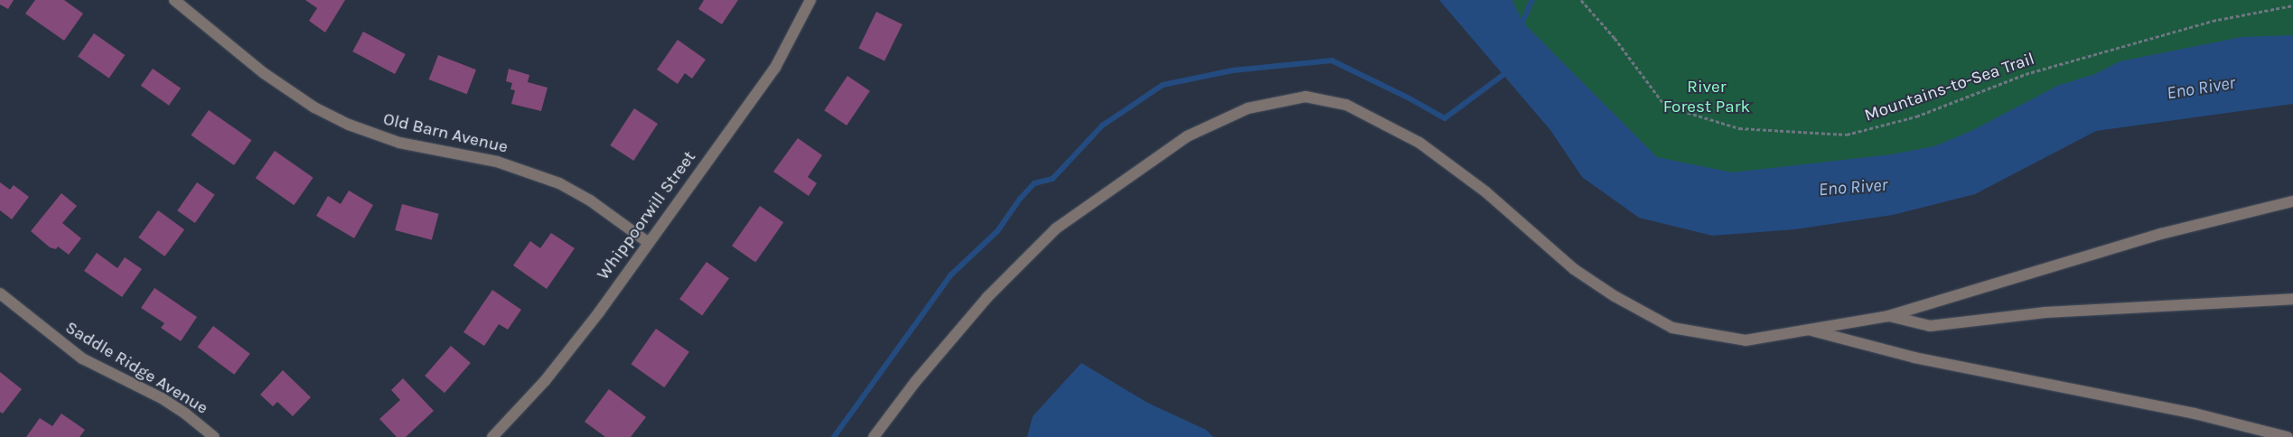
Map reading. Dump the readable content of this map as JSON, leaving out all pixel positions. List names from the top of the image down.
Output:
{
  "streets": {
    "street": ["Old Barn Avenue", "Whippoorwill Street", "Saddle Ridge Avenue"],
    "path": ["Mountains-to-Sea Trail"]
  },
  "crossings": [
    ["Old Barn Avenue", "Whippoorwill Street"]
  ],
  "water": ["Eno River"],
  "parks": ["River Forest Park"]
}
